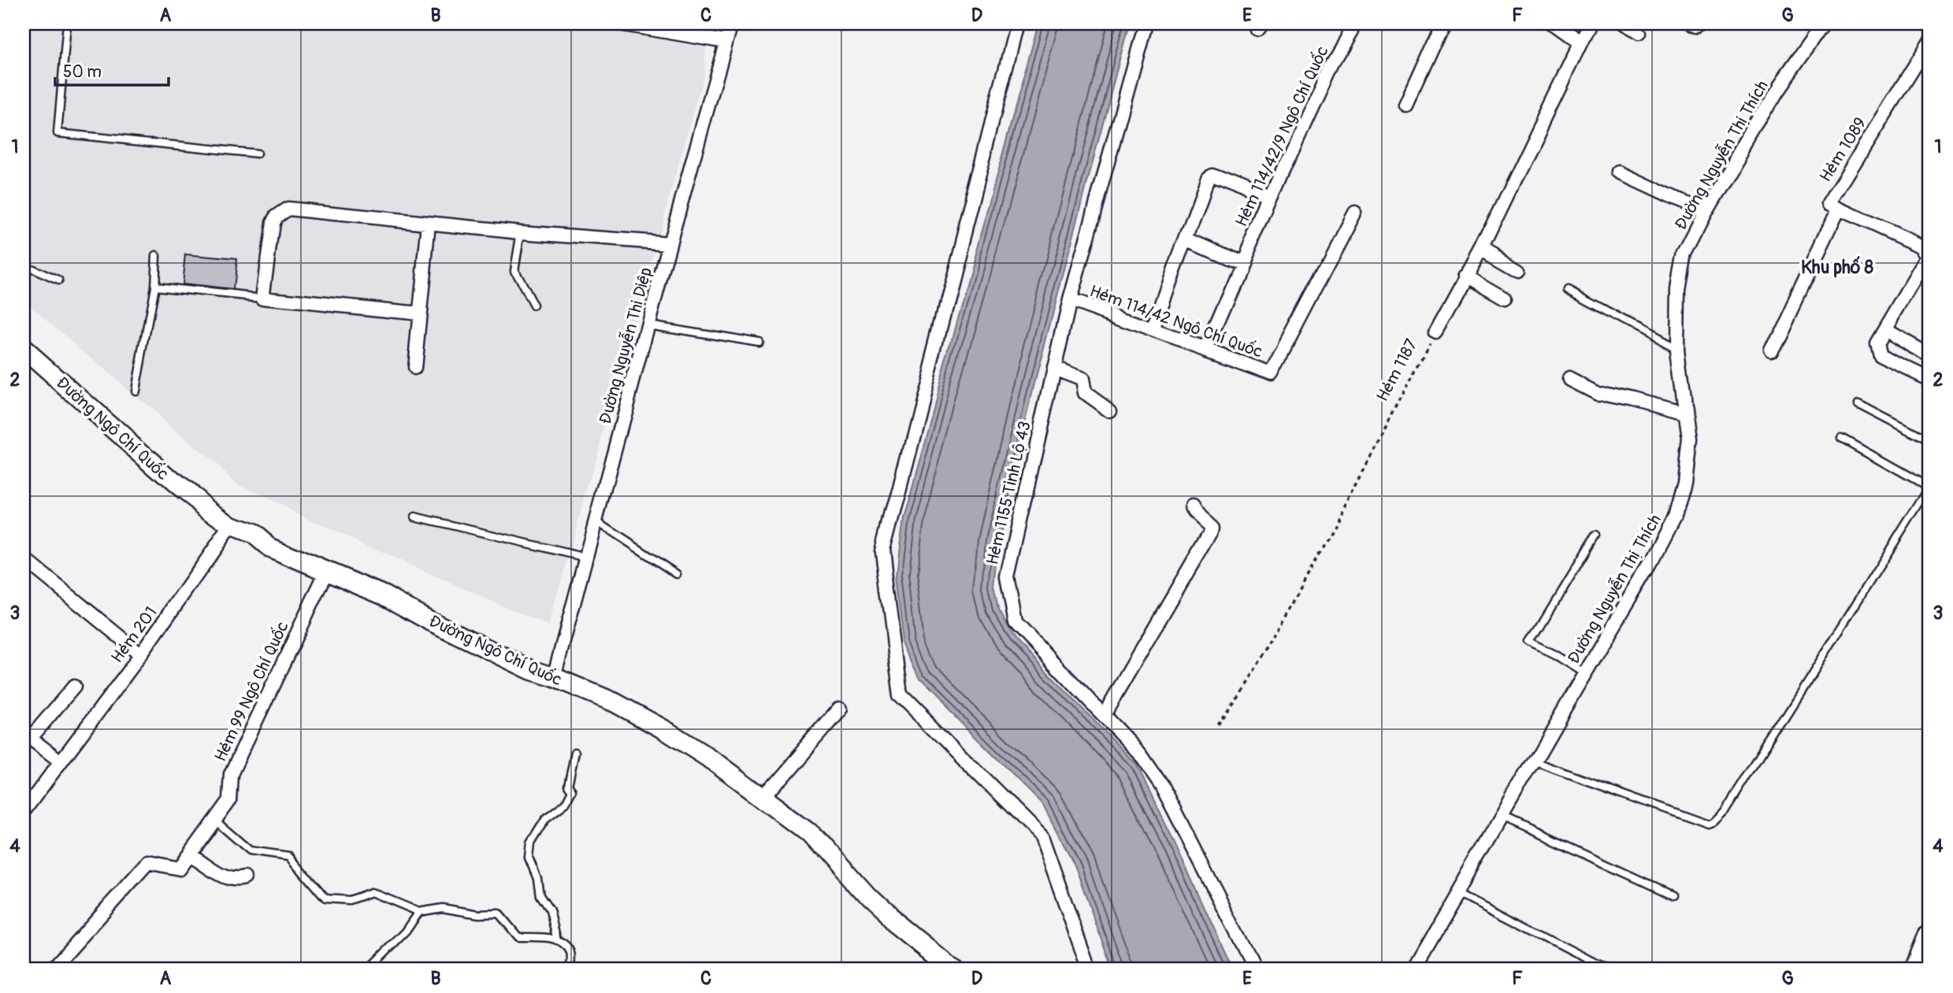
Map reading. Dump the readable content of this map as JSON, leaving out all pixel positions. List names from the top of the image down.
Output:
{
  "streets": {
    "main road": ["Đường Ngô Chí Quốc"],
    "street": [
      "Hẻm 114/42/9 Ngô Chí Quốc",
      "Hẻm 1089",
      "Đường Nguyễn Thị Thích",
      "Hẻm 114/42 Ngô Chí Quốc",
      "Đường Nguyễn Thị Diệp",
      "Hẻm 1187",
      "Hẻm 1155 Tỉnh Lộ 43",
      "Hẻm 201",
      "Hẻm 99 Ngô Chí Quốc"
    ]
  },
  "crossings": [
    ["Hẻm 114/42/9 Ngô Chí Quốc", "Hẻm 114/42 Ngô Chí Quốc"],
    ["Hẻm 114/42 Ngô Chí Quốc", "Hẻm 1155 Tỉnh Lộ 43"],
    ["Đường Nguyễn Thị Diệp", "Đường Ngô Chí Quốc"],
    ["Đường Ngô Chí Quốc", "Hẻm 201"],
    ["Đường Ngô Chí Quốc", "Hẻm 99 Ngô Chí Quốc"]
  ],
  "districts": ["Khu phố 8"],
  "scale_bar": "50 m",
  "grid": {
    "columns": [
      "A",
      "B",
      "C",
      "D",
      "E",
      "F",
      "G"
    ],
    "rows": [
      "1",
      "2",
      "3",
      "4"
    ]
  }
}
